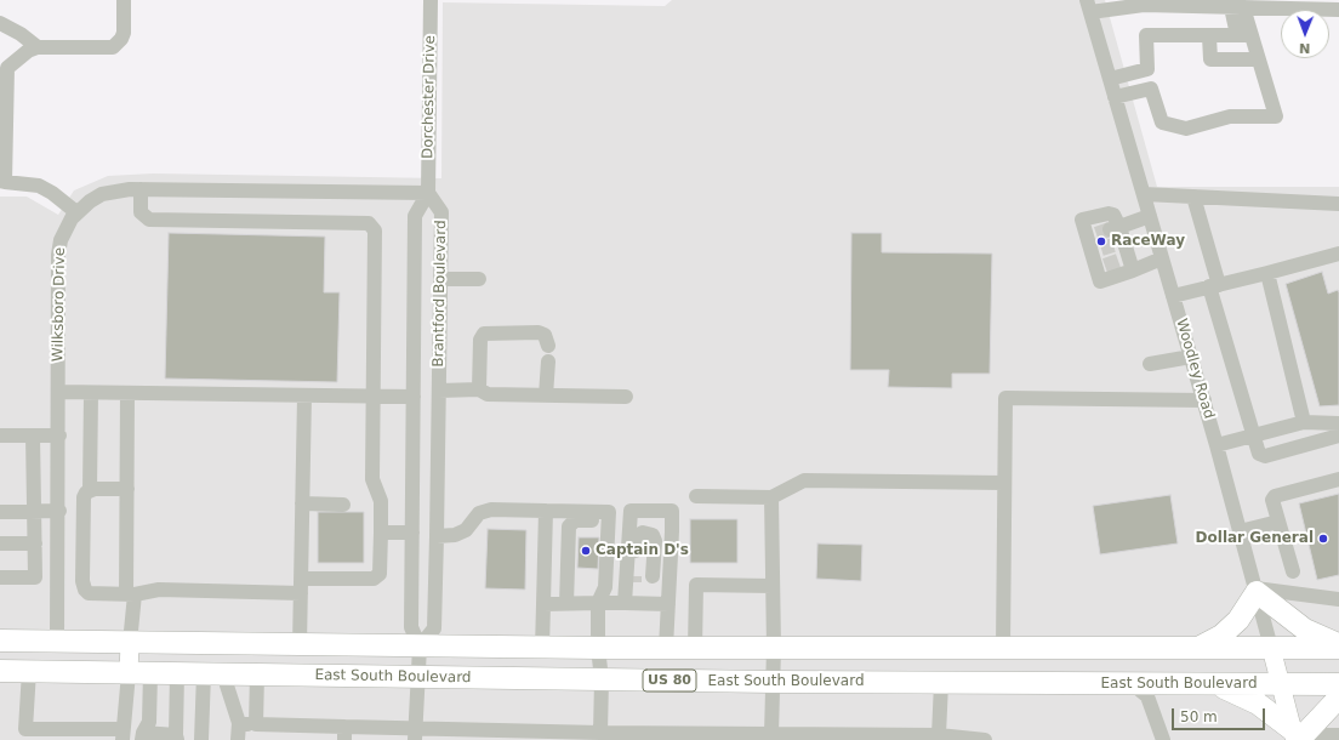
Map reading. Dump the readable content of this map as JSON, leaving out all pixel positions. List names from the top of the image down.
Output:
{
  "streets": {
    "highway": ["East South Boulevard", "US 80"],
    "main road": ["Woodley Road"],
    "street": ["Dorchester Drive", "Brantford Boulevard", "Wilksboro Drive"]
  },
  "crossings": [
    ["Dorchester Drive", "Brantford Boulevard"],
    ["Dorchester Drive", "Wilksboro Drive"],
    ["Brantford Boulevard", "Wilksboro Drive"],
    ["Brantford Boulevard", "East South Boulevard"],
    ["Wilksboro Drive", "East South Boulevard"],
    ["Woodley Road", "East South Boulevard"]
  ],
  "places": ["RaceWay", "Dollar General", "Captain D's"],
  "scale_bar": "50 m",
  "north": "bottom"
}
